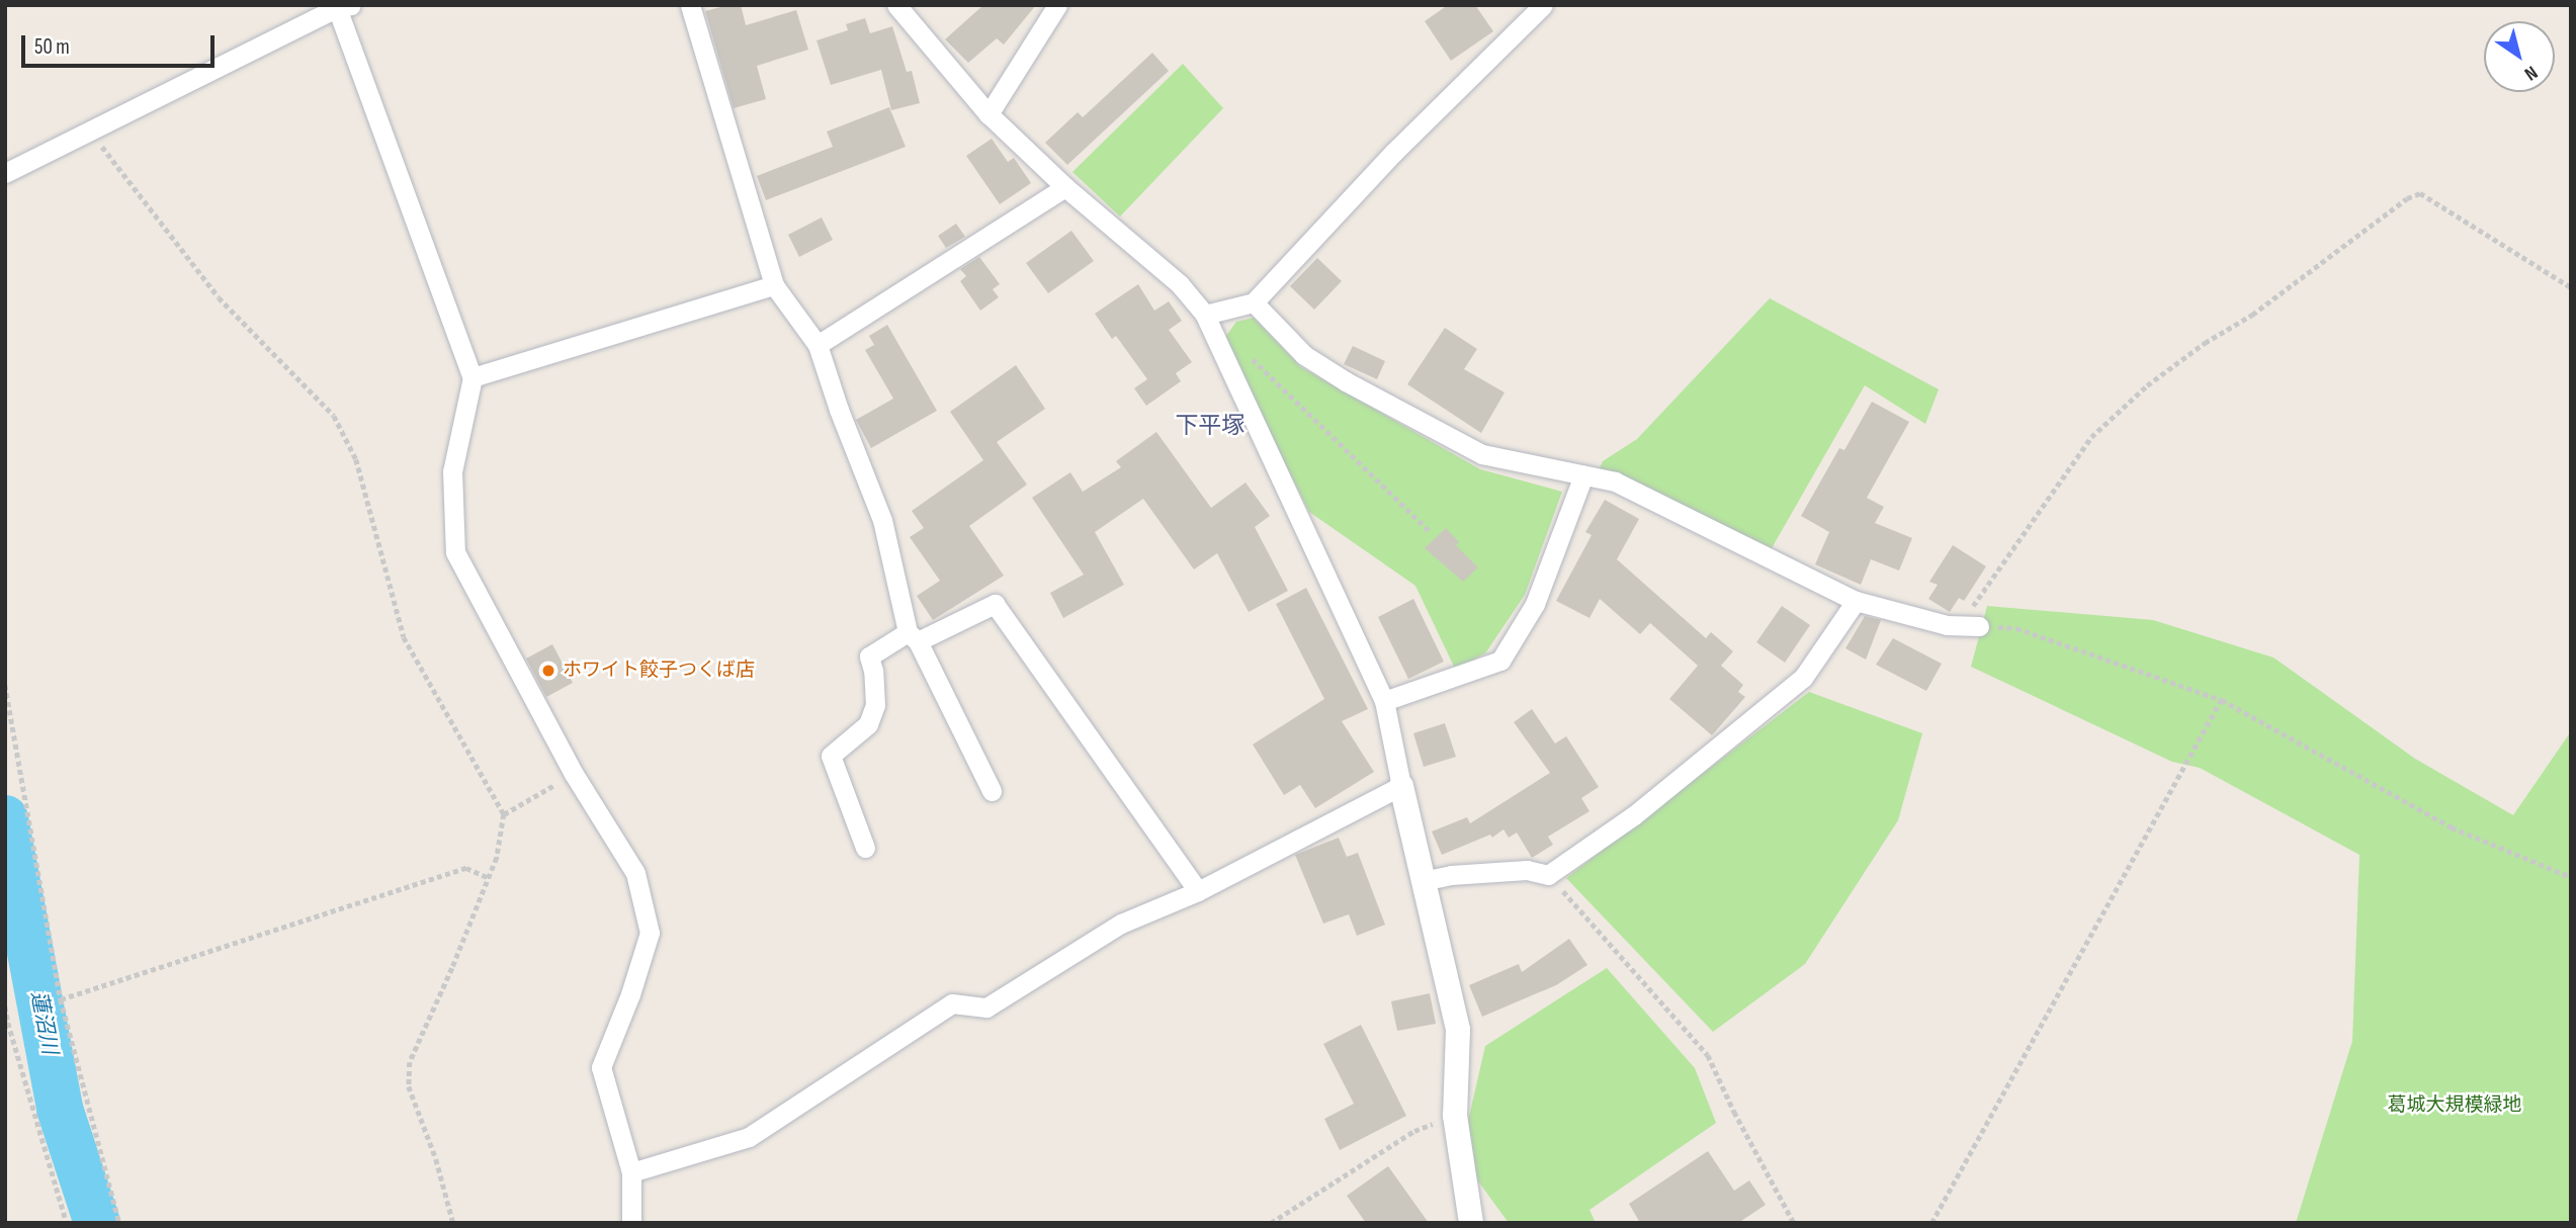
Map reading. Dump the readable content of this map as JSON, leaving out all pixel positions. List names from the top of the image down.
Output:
{
  "districts": ["下平塚"],
  "water": ["蓮沼川"],
  "parks": ["葛城大規模緑地"],
  "places": ["ホワイト餃子つくば店"],
  "scale_bar": "50 m",
  "north": "bottom right"
}
